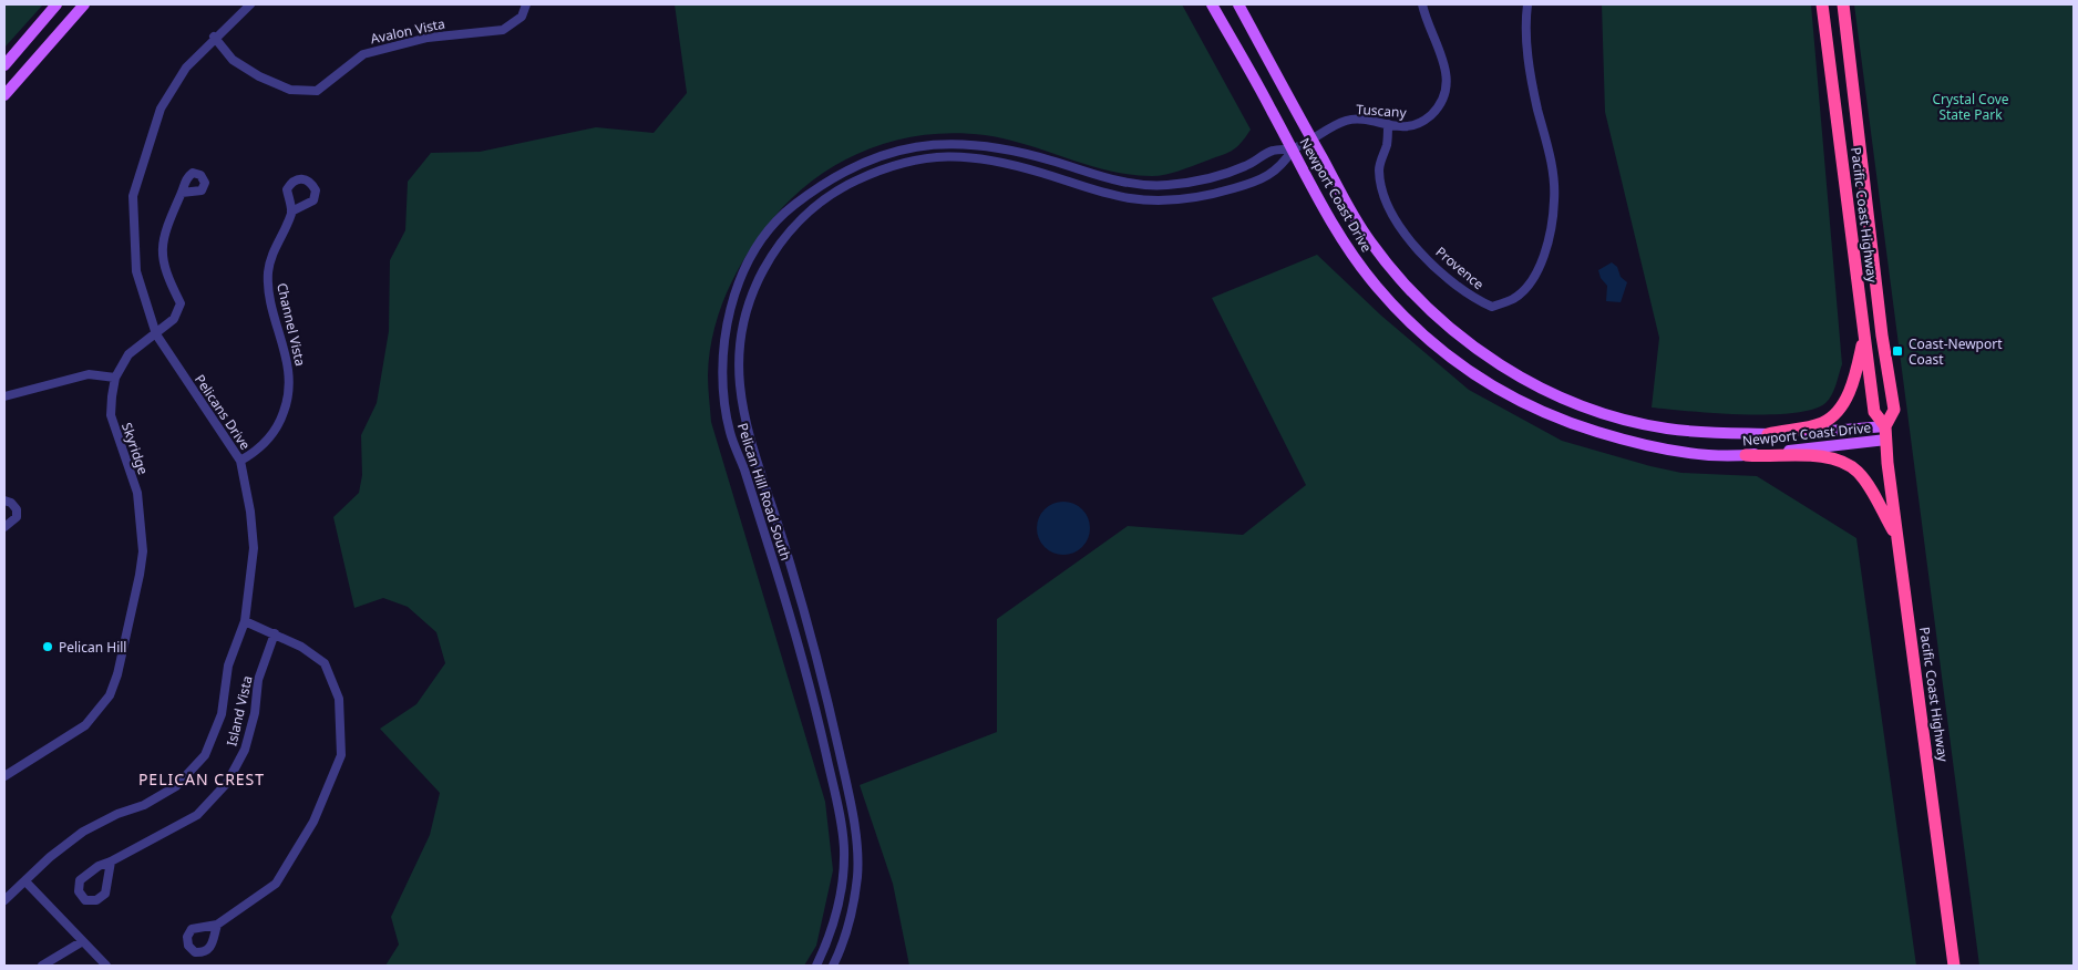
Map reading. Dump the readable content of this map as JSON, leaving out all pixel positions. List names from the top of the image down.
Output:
{
  "streets": {
    "highway": ["Pacific Coast Highway"],
    "main road": ["Newport Coast Drive"],
    "street": [
      "Avalon Vista",
      "Tuscany",
      "Provence",
      "Channel Vista",
      "Pelicans Drive",
      "Skyridge",
      "Pelican Hill Road South",
      "Island Vista"
    ]
  },
  "crossings": [
    ["Avalon Vista", "Pelicans Drive"],
    ["Tuscany", "Newport Coast Drive"],
    ["Tuscany", "Provence"],
    ["Tuscany", "Pelican Hill Road South"],
    ["Newport Coast Drive", "Pacific Coast Highway"],
    ["Newport Coast Drive", "Pelican Hill Road South"],
    ["Channel Vista", "Pelicans Drive"]
  ],
  "districts": ["PELICAN CREST"],
  "parks": ["Crystal Cove State Park"],
  "places": {
    "transit": ["Coast-Newport Coast"],
    "other": ["Pelican Hill"]
  }
}
